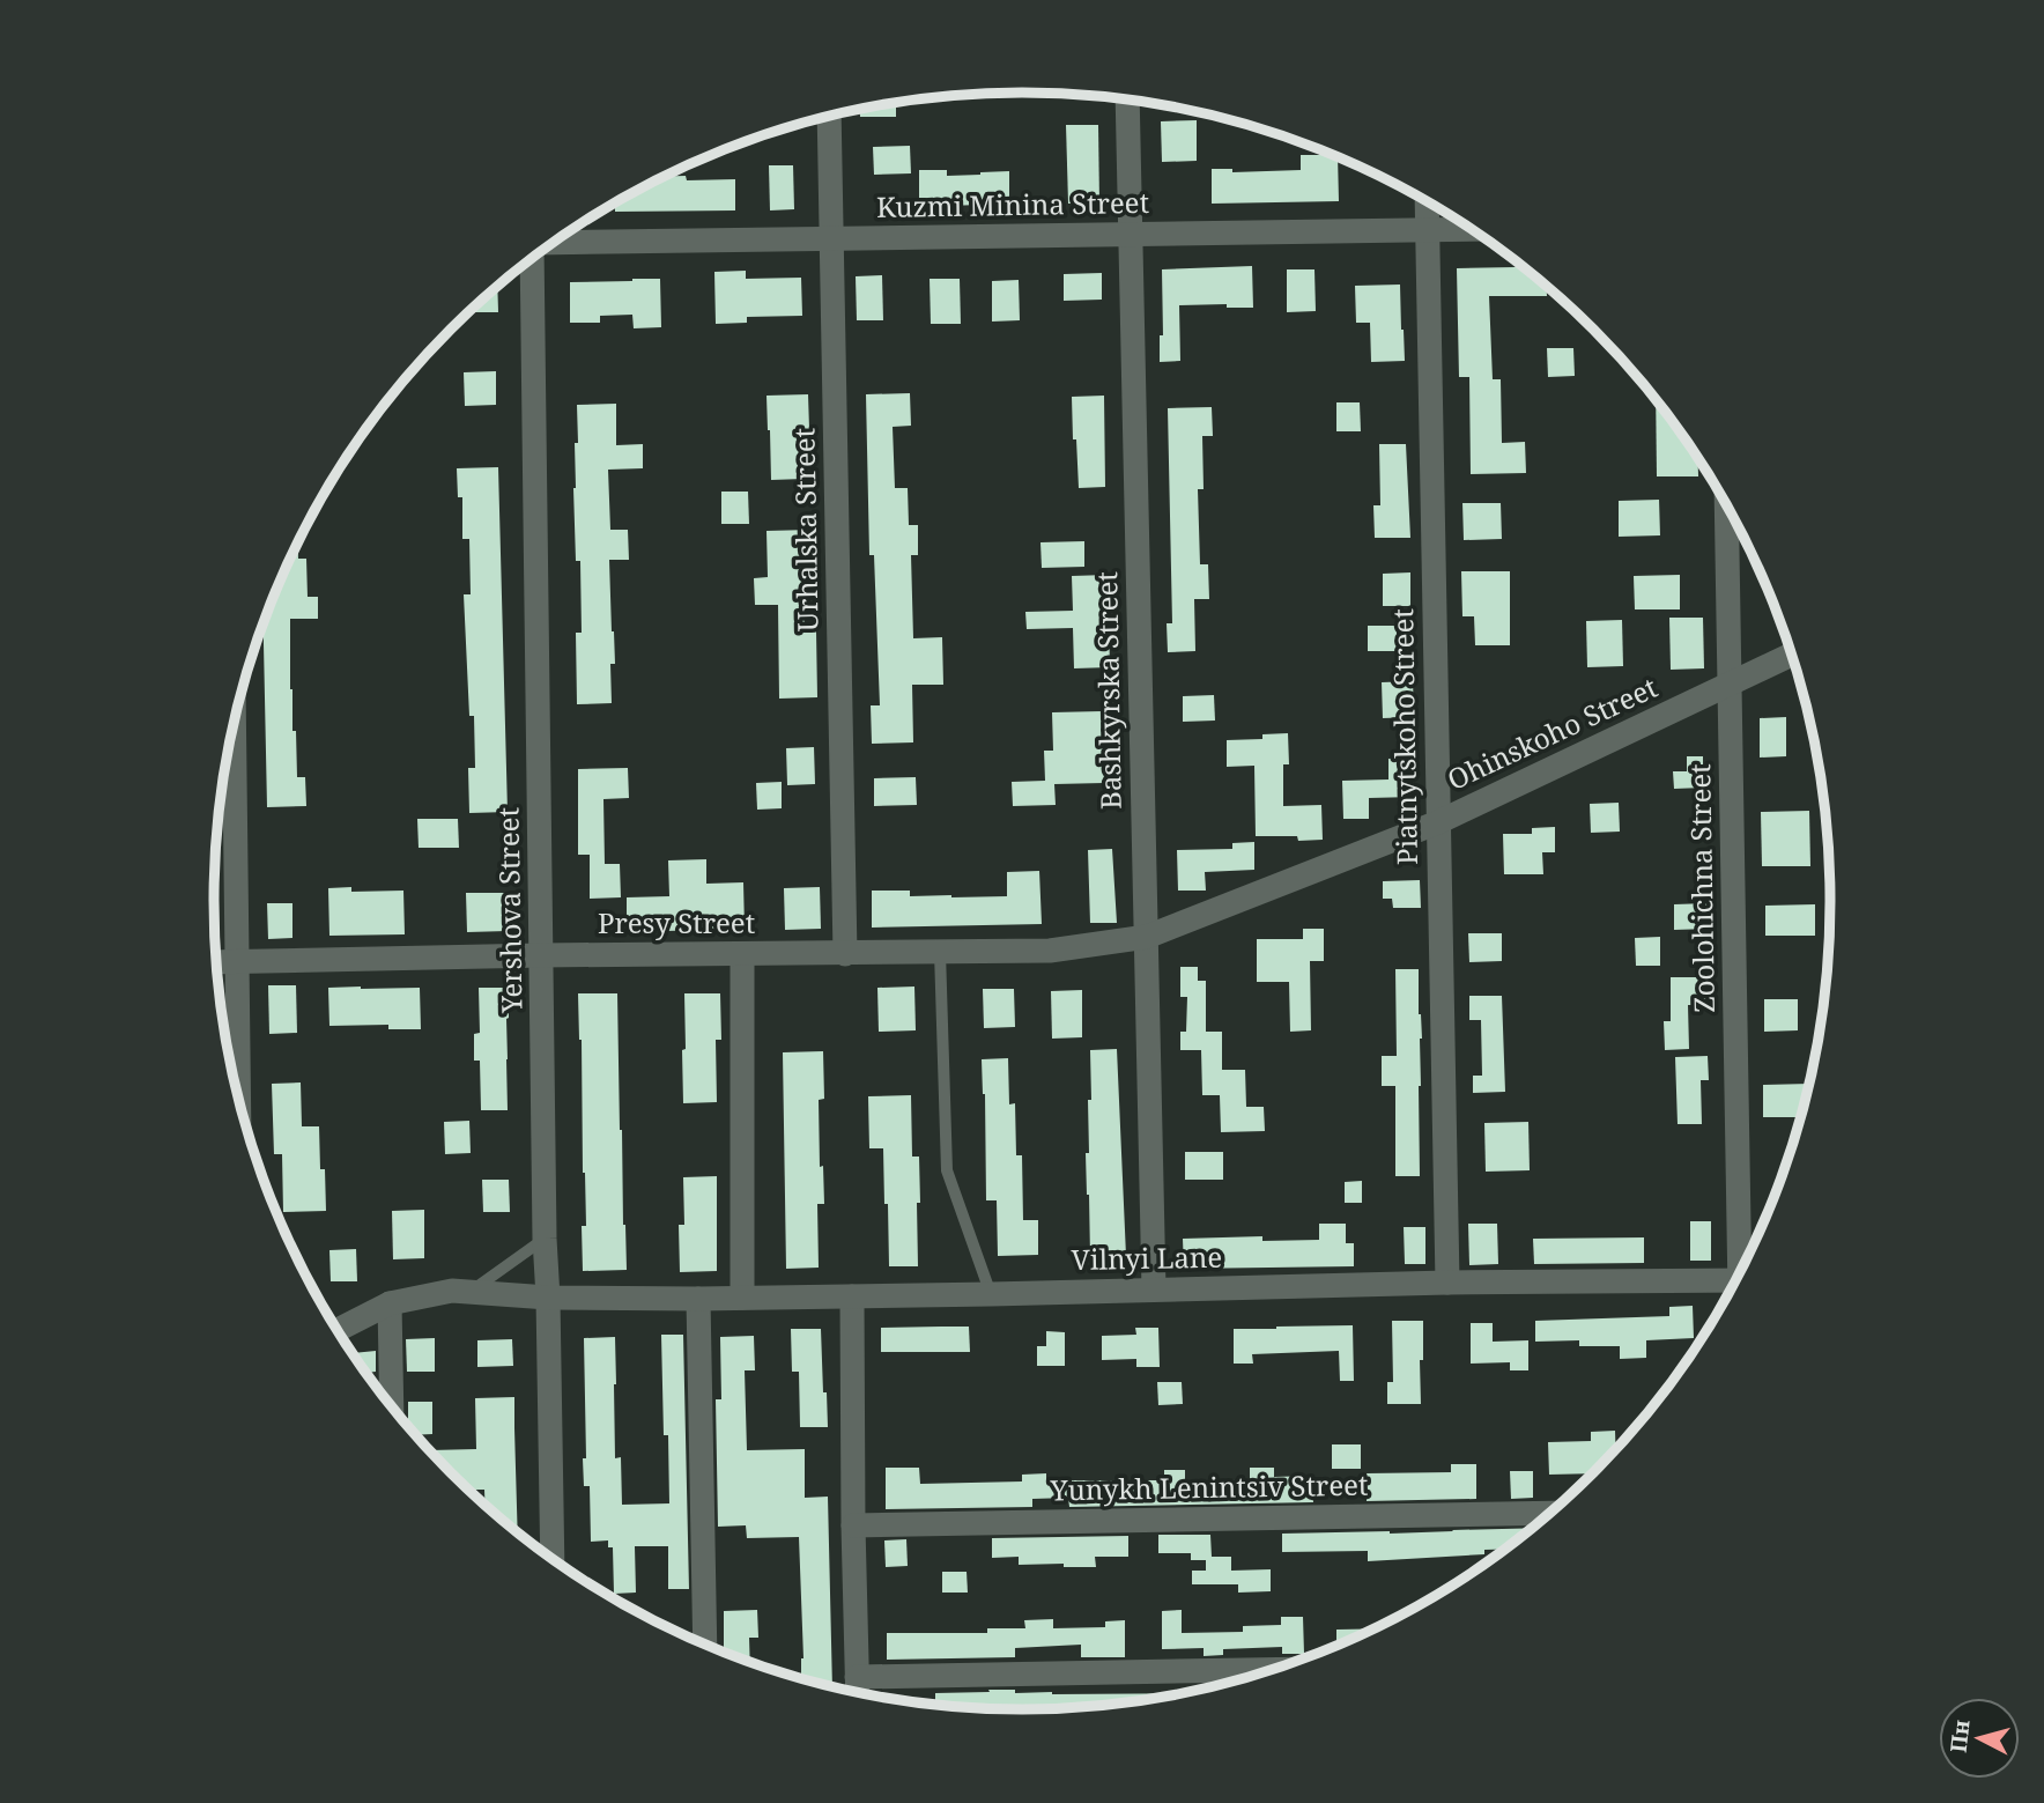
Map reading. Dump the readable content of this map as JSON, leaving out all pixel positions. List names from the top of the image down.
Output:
{
  "streets": {
    "street": [
      "Kuzmi Minina Street",
      "Urhalska Street",
      "Bashkyrska Street",
      "Ohinskoho Street",
      "Piatnytskoho Street",
      "Zoolohichna Street",
      "Yershova Street",
      "Presy Street",
      "Vilnyi Lane",
      "Yunykh Lenintsiv Street"
    ]
  },
  "crossings": [
    ["Kuzmi Minina Street", "Urhalska Street"],
    ["Kuzmi Minina Street", "Bashkyrska Street"],
    ["Kuzmi Minina Street", "Piatnytskoho Street"],
    ["Urhalska Street", "Presy Street"],
    ["Bashkyrska Street", "Ohinskoho Street"],
    ["Bashkyrska Street", "Presy Street"],
    ["Bashkyrska Street", "Vilnyi Lane"],
    ["Ohinskoho Street", "Piatnytskoho Street"],
    ["Ohinskoho Street", "Zoolohichna Street"],
    ["Ohinskoho Street", "Presy Street"],
    ["Piatnytskoho Street", "Vilnyi Lane"],
    ["Yershova Street", "Presy Street"],
    ["Yershova Street", "Vilnyi Lane"]
  ],
  "north": "left"
}
